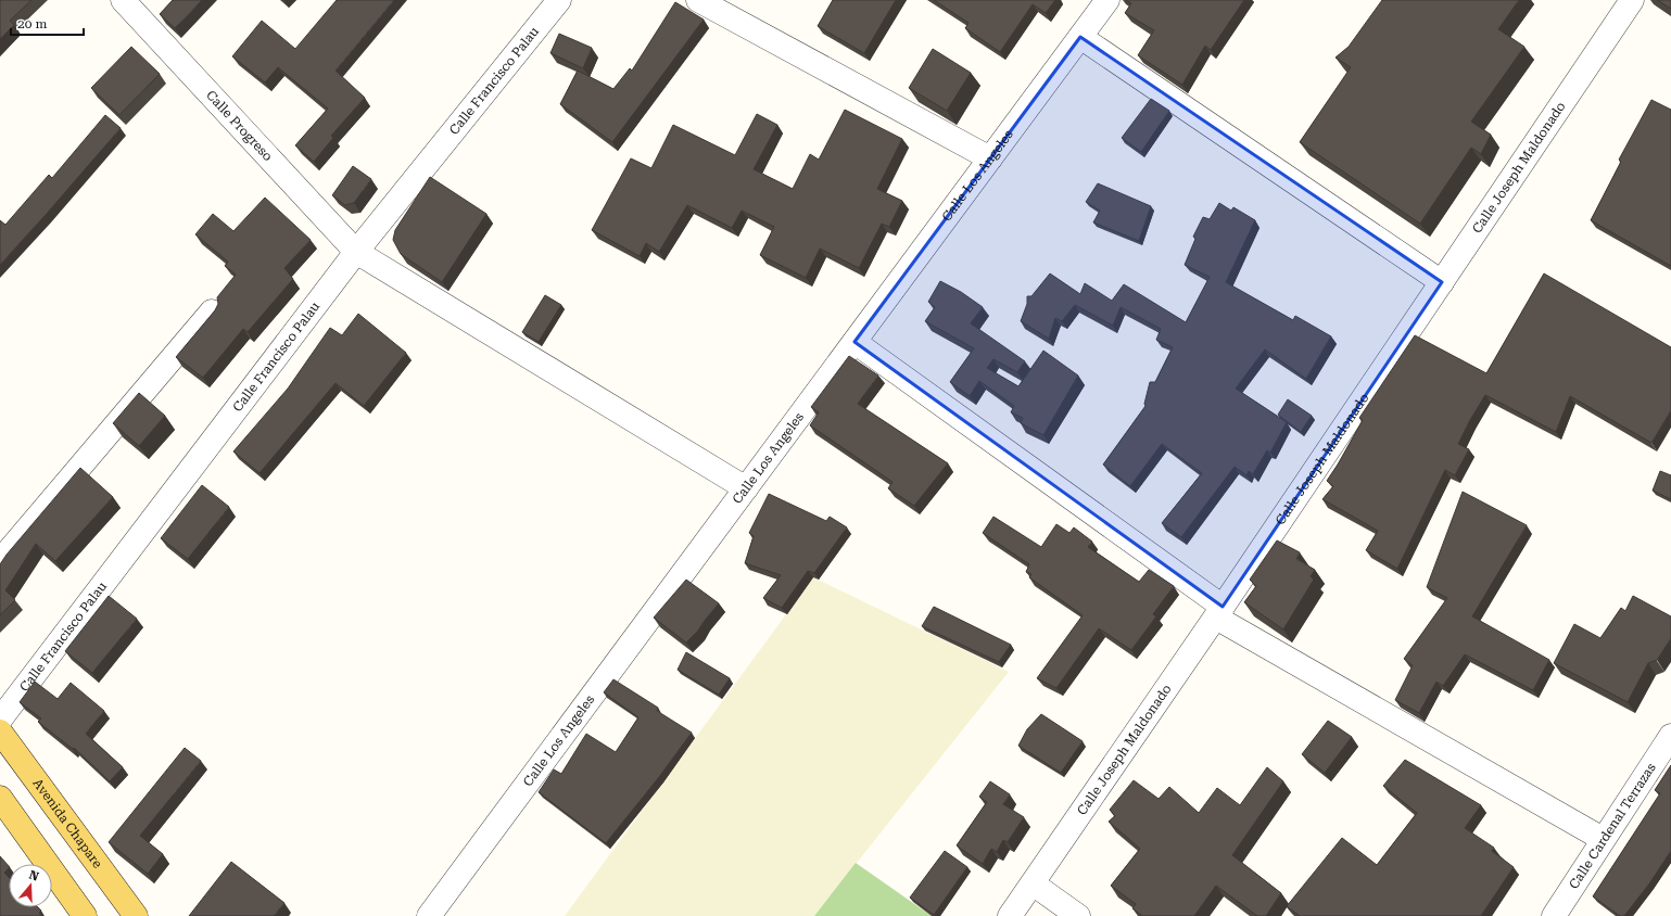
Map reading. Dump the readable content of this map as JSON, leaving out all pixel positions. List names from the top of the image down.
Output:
{
  "streets": {
    "main road": ["Avenida Chapare"],
    "street": [
      "Calle Francisco Palau",
      "Calle Progreso",
      "Calle Joseph Maldonado",
      "Calle Los Angeles",
      "Calle Cardenal Terrazas"
    ]
  },
  "crossings": [
    ["Calle Francisco Palau", "Calle Progreso"],
    ["Calle Progreso", "Calle Los Angeles"]
  ],
  "scale_bar": "20 m",
  "north": "top"
}
